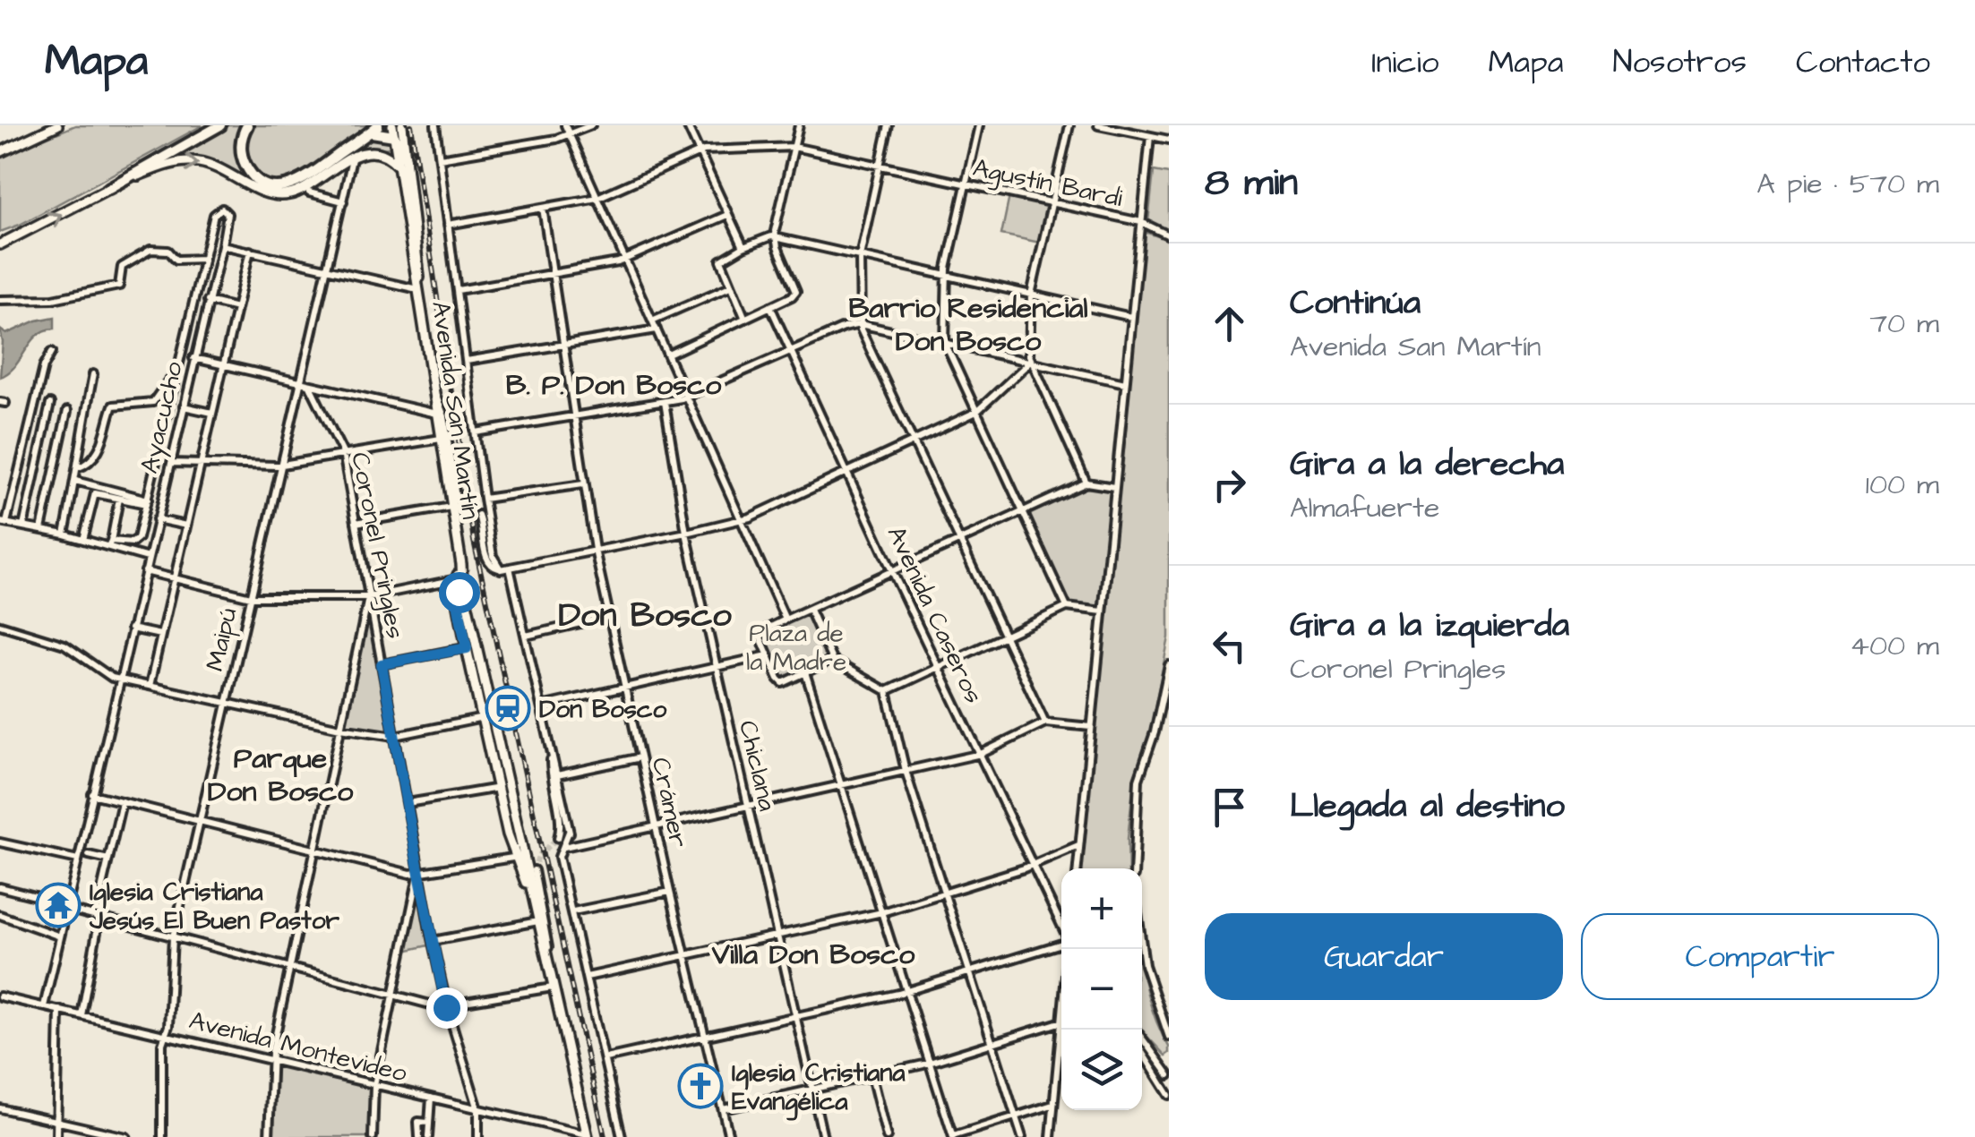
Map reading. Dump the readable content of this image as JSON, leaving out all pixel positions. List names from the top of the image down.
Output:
{
  "streets": {
    "main road": ["Avenida San Martín"],
    "street": [
      "Agustín Bardi",
      "Ayacucho",
      "Coronel Pringles",
      "Avenida Caseros",
      "Maipú",
      "Chiclana",
      "Crámer",
      "Avenida Montevideo"
    ]
  },
  "crossings": [
    ["Agustín Bardi", "Crámer"],
    ["Avenida San Martín", "Avenida Montevideo"],
    ["Ayacucho", "Avenida Montevideo"],
    ["Coronel Pringles", "Avenida Montevideo"],
    ["Maipú", "Avenida Montevideo"]
  ],
  "districts": [
    "Barrio Residencial Don Bosco",
    "B. P. Don Bosco",
    "Don Bosco",
    "Parque Don Bosco",
    "Villa Don Bosco"
  ],
  "parks": ["Plaza de la Madre"],
  "places": {
    "station": ["Don Bosco"],
    "temple": ["Iglesia Cristiana Jesús El Buen Pastor"],
    "church": ["Iglesia Cristiana Evangélica"]
  },
  "page": {
    "header": "Mapa",
    "nav": [
      "Inicio",
      "Mapa",
      "Nosotros",
      "Contacto"
    ],
    "heading": ["8 min", "A pie · 570 m"],
    "list": [
      ["Continúa", "Avenida San Martín", "70 m"],
      ["Gira a la derecha", "Almafuerte", "100 m"],
      ["Gira a la izquierda", "Coronel Pringles", "400 m"],
      "Llegada al destino"
    ],
    "map_buttons": ["+", "−"],
    "buttons": ["Guardar", "Compartir"]
  }
}
